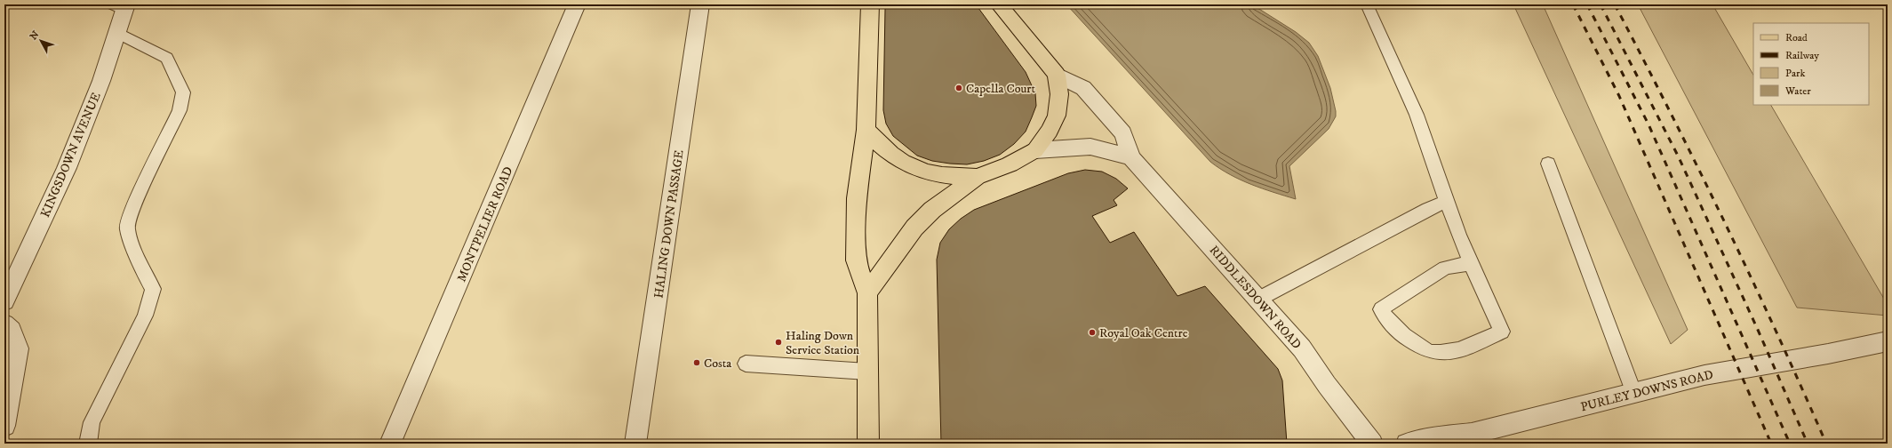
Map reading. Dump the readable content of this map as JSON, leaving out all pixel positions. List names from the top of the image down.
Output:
{
  "streets": {
    "street": [
      "KINGSDOWN AVENUE",
      "MONTPELIER ROAD",
      "HALING DOWN PASSAGE",
      "RIDDLESDOWN ROAD",
      "PURLEY DOWNS ROAD"
    ]
  },
  "places": [
    "Capella Court",
    "Royal Oak Centre",
    "Haling Down Service Station",
    "Costa"
  ],
  "legend": [
    "Road",
    "Railway",
    "Park",
    "Water"
  ],
  "north": "top left"
}
